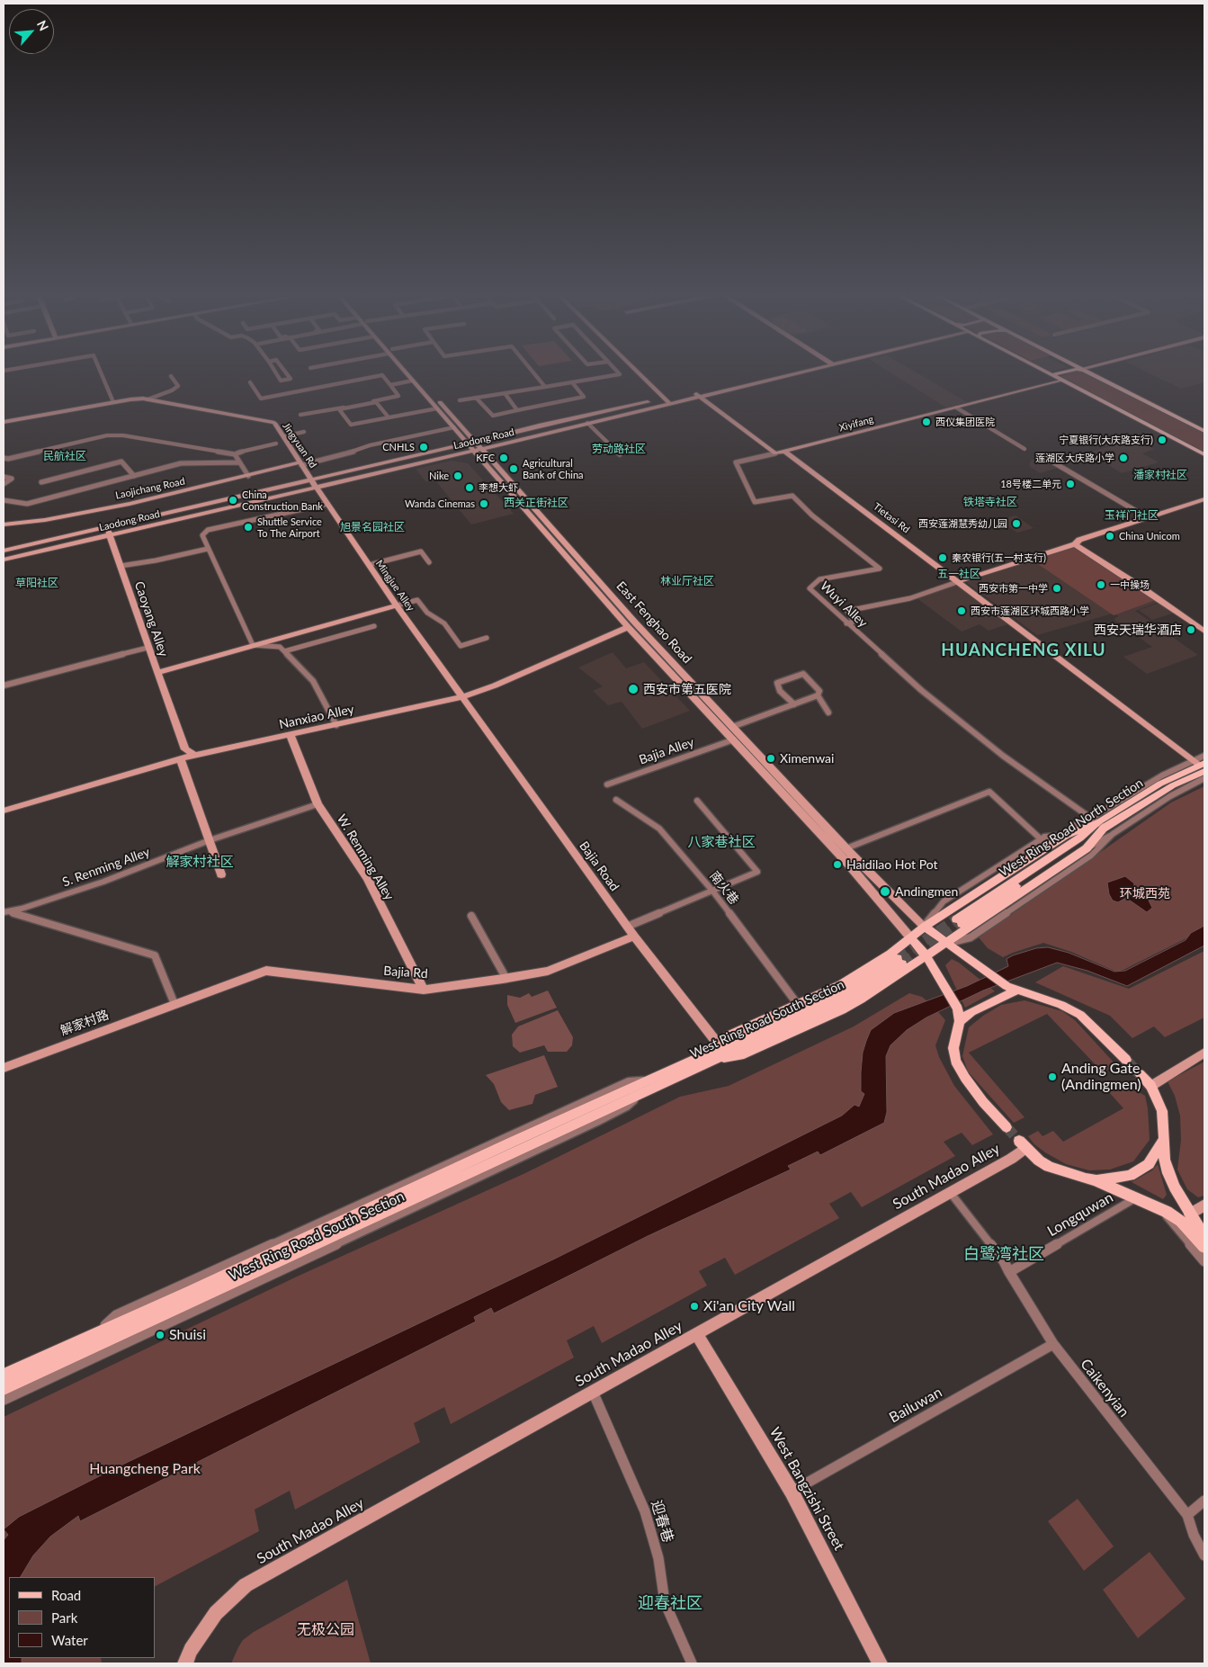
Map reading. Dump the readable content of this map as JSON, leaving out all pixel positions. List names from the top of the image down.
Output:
{
  "streets": {
    "main road": ["East Fenghao Road", "West Ring Road North Section", "West Ring Road South Section"],
    "street": [
      "Xiyifang",
      "Laodong Road",
      "Jingyuan Rd",
      "Laojichang Road",
      "Tietasi Rd",
      "Mingjue Alley",
      "Wuyi Alley",
      "Caoyang Alley",
      "Nanxiao Alley",
      "Bajia Alley",
      "W. Renming Alley",
      "Bajia Road",
      "S. Renming Alley",
      "南火巷",
      "Bajia Rd",
      "解家村路",
      "South Madao Alley",
      "Longquwan",
      "Caikenyian",
      "Bailuwan",
      "West Bangzishi Street",
      "迎春巷"
    ]
  },
  "crossings": [
    ["Xiyifang", "Tietasi Rd"],
    ["Xiyifang", "Wuyi Alley"],
    ["Laodong Road", "Jingyuan Rd"],
    ["Laodong Road", "Mingjue Alley"],
    ["Laodong Road", "Caoyang Alley"],
    ["Laodong Road", "East Fenghao Road"],
    ["Jingyuan Rd", "Laojichang Road"],
    ["Jingyuan Rd", "Mingjue Alley"],
    ["Tietasi Rd", "West Ring Road North Section"],
    ["Mingjue Alley", "Caoyang Alley"],
    ["Mingjue Alley", "Nanxiao Alley"],
    ["Mingjue Alley", "Bajia Road"],
    ["Wuyi Alley", "West Ring Road North Section"],
    ["East Fenghao Road", "Nanxiao Alley"],
    ["East Fenghao Road", "Bajia Alley"],
    ["Nanxiao Alley", "W. Renming Alley"],
    ["Nanxiao Alley", "Bajia Road"],
    ["W. Renming Alley", "S. Renming Alley"],
    ["W. Renming Alley", "Bajia Rd"],
    ["Bajia Road", "Bajia Rd"],
    ["Bajia Road", "West Ring Road South Section"],
    ["Bajia Rd", "解家村路"],
    ["South Madao Alley", "West Bangzishi Street"],
    ["South Madao Alley", "迎春巷"],
    ["Longquwan", "Caikenyian"],
    ["Caikenyian", "Bailuwan"],
    ["Bailuwan", "West Bangzishi Street"]
  ],
  "districts": [
    "劳动路社区",
    "民航社区",
    "潘家村社区",
    "铁塔寺社区",
    "西关正街社区",
    "玉祥门社区",
    "旭景名园社区",
    "五一社区",
    "林业厅社区",
    "草阳社区",
    "HUANCHENG XILU",
    "八家巷社区",
    "解家村社区",
    "白鹭湾社区",
    "迎春社区"
  ],
  "parks": ["环城西苑", "Huangcheng Park", "无极公园"],
  "places": [
    "西仪集团医院",
    "宁夏银行(大庆路支行)",
    "CNHLS",
    "KFC",
    "莲湖区大庆路小学",
    "Agricultural Bank of China",
    "Nike",
    "18号楼二单元",
    "李想大虾",
    "China Construction Bank",
    "Wanda Cinemas",
    "西安莲湖慧秀幼儿园",
    "Shuttle Service To The Airport",
    "China Unicom",
    "秦农银行(五一村支行)",
    "一中操场",
    "西安市第一中学",
    "西安市莲湖区环城西路小学",
    "西安天瑞华酒店",
    "西安市第五医院",
    "Ximenwai",
    "Haidilao Hot Pot",
    "Andingmen",
    "Anding Gate (Andingmen)",
    "Xi'an City Wall",
    "Shuisi"
  ],
  "legend": ["Road", "Park", "Water"],
  "north": "top right"
}
